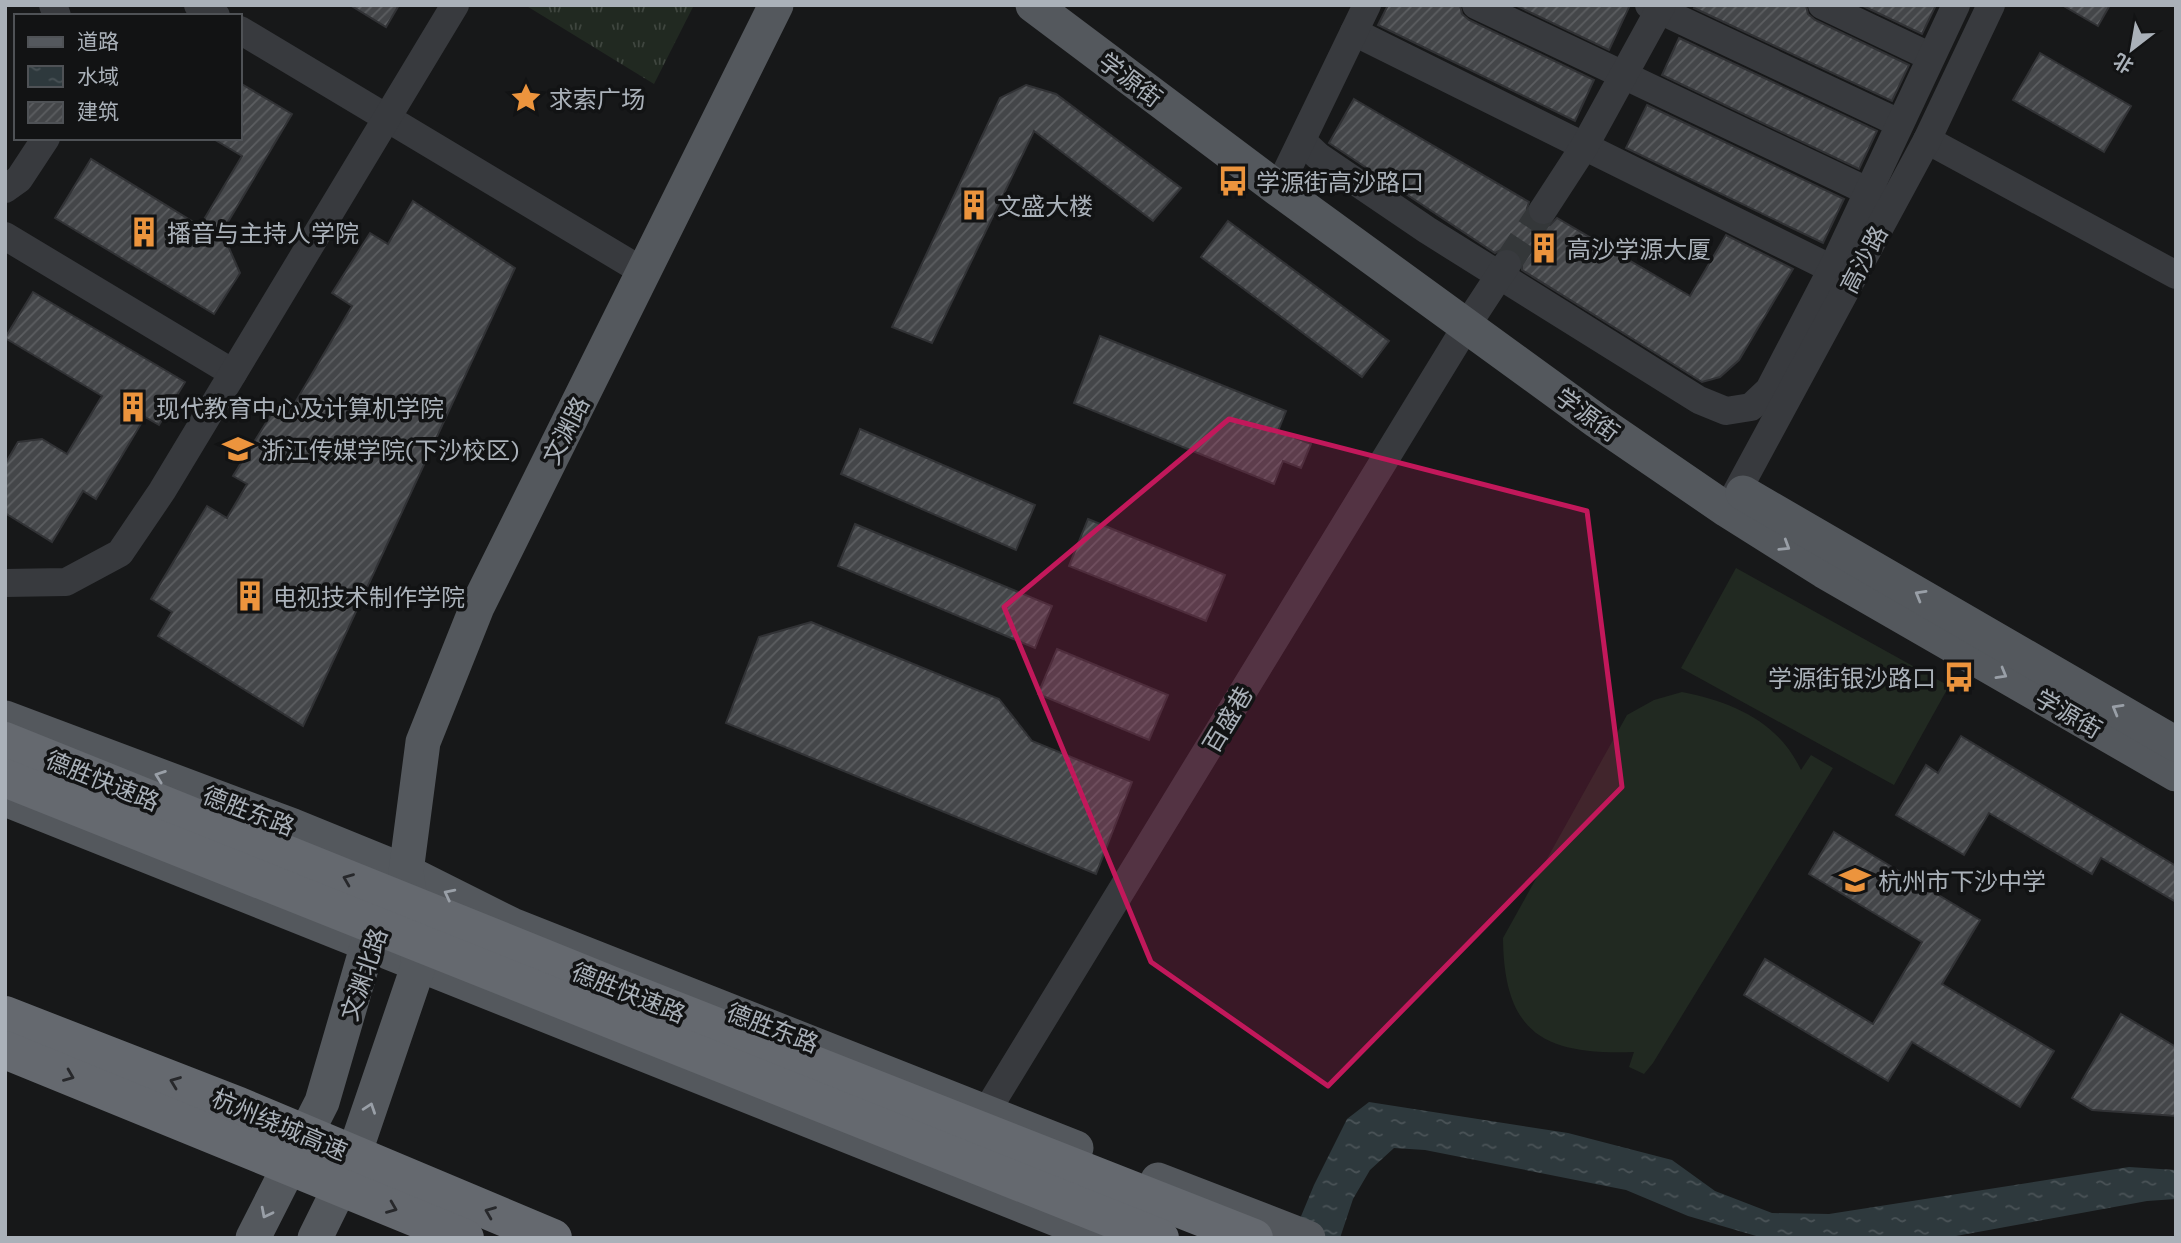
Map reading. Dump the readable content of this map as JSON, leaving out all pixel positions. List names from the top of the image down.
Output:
{
  "streets": {
    "highway": ["德胜快速路", "杭州绕城高速"],
    "main road": [
      "学源街",
      "文渊路",
      "德胜东路",
      "文渊北路"
    ],
    "street": ["高沙路", "百盛巷"]
  },
  "crossings": [
    ["学源街", "高沙路"],
    ["学源街", "百盛巷"],
    ["文渊路", "德胜东路"],
    ["文渊路", "文渊北路"],
    ["百盛巷", "德胜东路"],
    ["德胜东路", "文渊北路"]
  ],
  "places": {
    "place": ["求索广场"],
    "bus stop": ["学源街高沙路口", "学源街银沙路口"],
    "building": [
      "文盛大楼",
      "播音与主持人学院",
      "高沙学源大厦",
      "现代教育中心及计算机学院",
      "电视技术制作学院"
    ],
    "school or university": ["浙江传媒学院(下沙校区)", "杭州市下沙中学"]
  },
  "legend": ["道路", "水域", "建筑"],
  "north": "bottom left"
}
